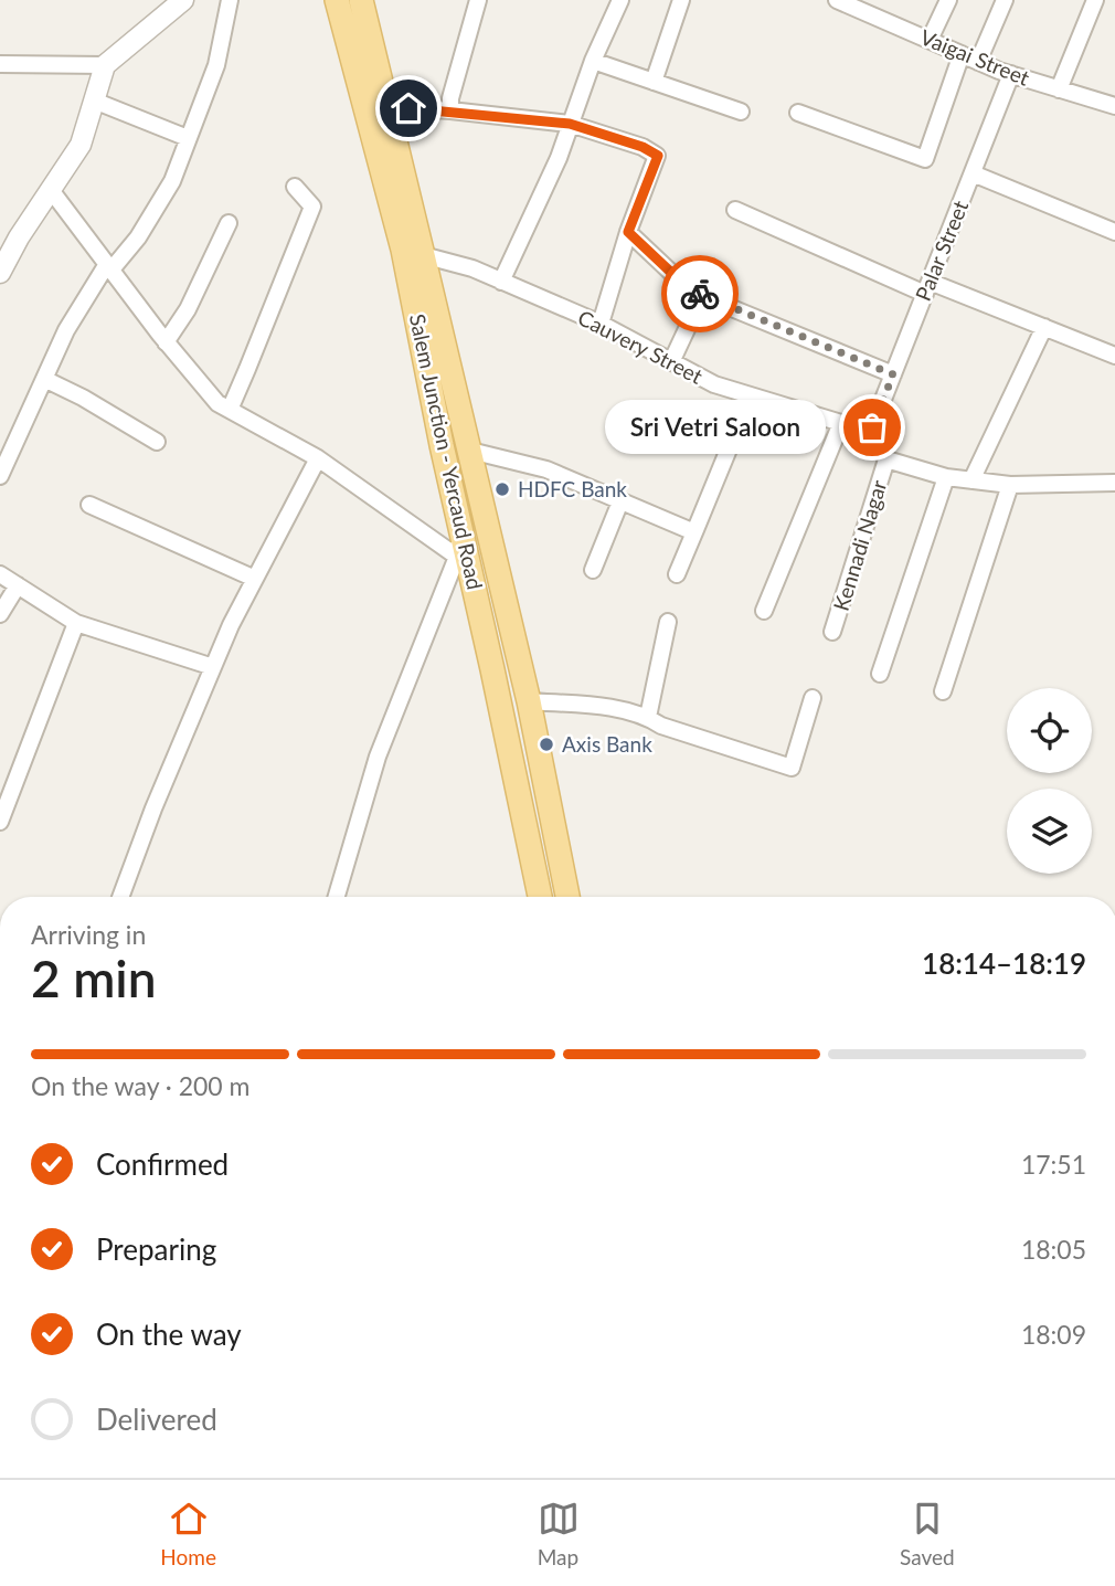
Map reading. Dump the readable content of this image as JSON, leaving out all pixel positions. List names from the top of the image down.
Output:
{
  "streets": {
    "main road": ["Salem Junction - Yercaud Road"],
    "street": [
      "Vaigai Street",
      "Palar Street",
      "Cauvery Street",
      "Kennadi Nagar"
    ]
  },
  "crossings": [
    ["Vaigai Street", "Palar Street"],
    ["Palar Street", "Cauvery Street"]
  ],
  "places": ["Sri Vetri Saloon", "HDFC Bank", "Axis Bank"],
  "page": {
    "bubble": "Sri Vetri Saloon",
    "heading": ["2 min", "Arriving in", "18:14–18:19"],
    "bar": "On the way · 200 m",
    "list": [
      ["Confirmed", "17:51"],
      ["Preparing", "18:05"],
      ["On the way", "18:09"],
      "Delivered"
    ],
    "tabs": ["Home", "Map", "Saved"]
  }
}
